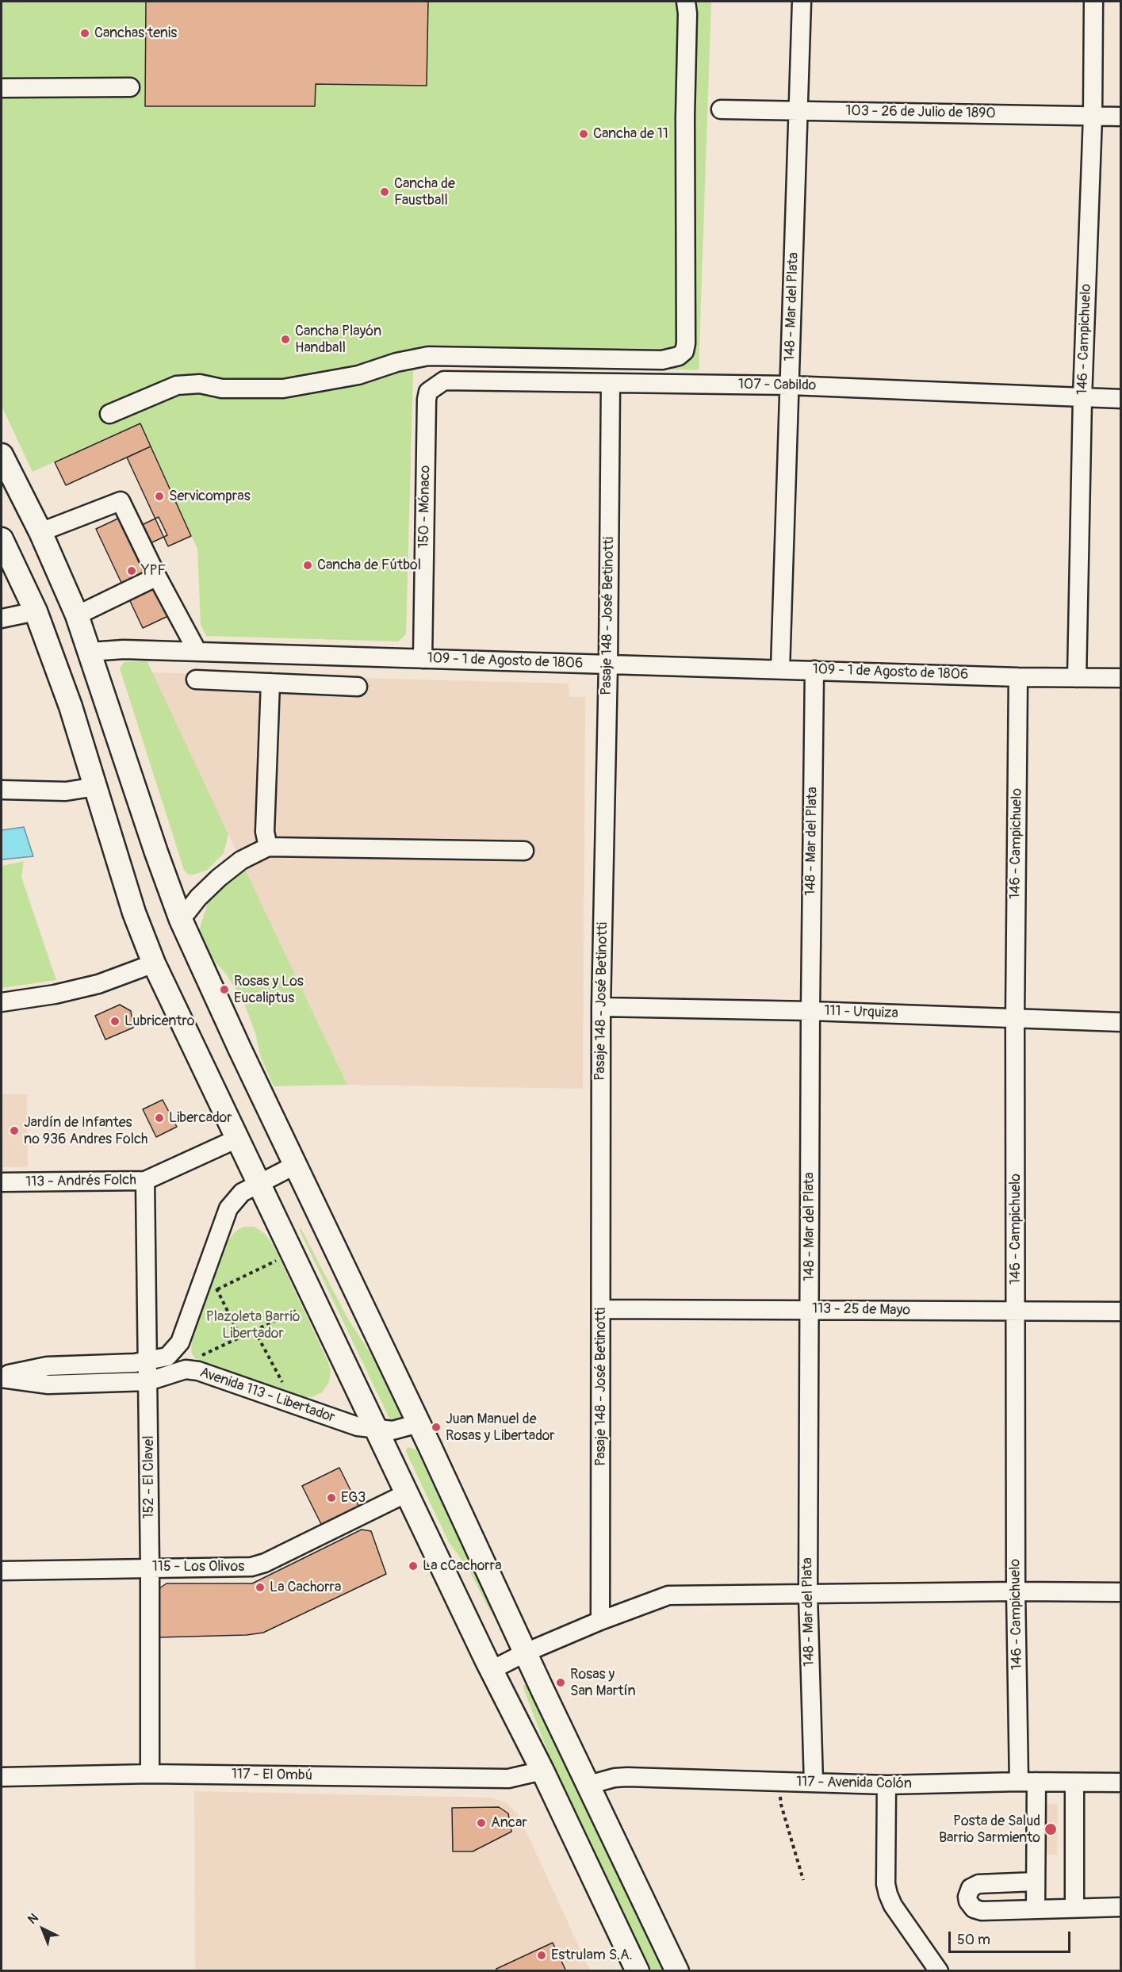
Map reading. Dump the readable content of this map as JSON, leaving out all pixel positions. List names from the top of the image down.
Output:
{
  "streets": {
    "street": [
      "103 - 26 de Julio de 1890",
      "148 - Mar del Plata",
      "146 - Campichuelo",
      "107 - Cabildo",
      "150 - Mónaco",
      "Pasaje 148 - José Betinotti",
      "109 - 1 de Agosto de 1806",
      "111 - Urquiza",
      "113 - Andrés Folch",
      "113 - 25 de Mayo",
      "Avenida 113 - Libertador",
      "152 - El Clavel",
      "115 - Los Olivos",
      "117 - El Ombú",
      "117 - Avenida Colón"
    ]
  },
  "crossings": [
    ["103 - 26 de Julio de 1890", "148 - Mar del Plata"],
    ["103 - 26 de Julio de 1890", "146 - Campichuelo"],
    ["148 - Mar del Plata", "107 - Cabildo"],
    ["148 - Mar del Plata", "109 - 1 de Agosto de 1806"],
    ["148 - Mar del Plata", "111 - Urquiza"],
    ["148 - Mar del Plata", "113 - 25 de Mayo"],
    ["148 - Mar del Plata", "117 - Avenida Colón"],
    ["146 - Campichuelo", "107 - Cabildo"],
    ["146 - Campichuelo", "109 - 1 de Agosto de 1806"],
    ["146 - Campichuelo", "111 - Urquiza"],
    ["146 - Campichuelo", "113 - 25 de Mayo"],
    ["146 - Campichuelo", "117 - Avenida Colón"],
    ["107 - Cabildo", "150 - Mónaco"],
    ["107 - Cabildo", "Pasaje 148 - José Betinotti"],
    ["150 - Mónaco", "109 - 1 de Agosto de 1806"],
    ["Pasaje 148 - José Betinotti", "109 - 1 de Agosto de 1806"],
    ["Pasaje 148 - José Betinotti", "111 - Urquiza"],
    ["Pasaje 148 - José Betinotti", "113 - 25 de Mayo"],
    ["113 - Andrés Folch", "152 - El Clavel"],
    ["Avenida 113 - Libertador", "152 - El Clavel"],
    ["152 - El Clavel", "115 - Los Olivos"],
    ["152 - El Clavel", "117 - El Ombú"]
  ],
  "parks": ["Plazoleta Barrio Libertador"],
  "places": [
    "Canchas tenis",
    "Cancha de 11",
    "Cancha de Faustball",
    "Cancha Playón Handball",
    "Servicompras",
    "Cancha de Fútbol",
    "YPF",
    "Rosas y Los Eucaliptus",
    "Lubricentro",
    "Libercador",
    "Jardín de Infantes nº 936 Andres Folch",
    "Juan Manuel de Rosas y Libertador",
    "EG3",
    "La cCachorra",
    "La Cachorra",
    "Rosas y San Martín",
    "Ancar",
    "Posta de Salud Barrio Sarmiento",
    "Estrulam S.A."
  ],
  "scale_bar": "50 m",
  "north": "top left"
}
